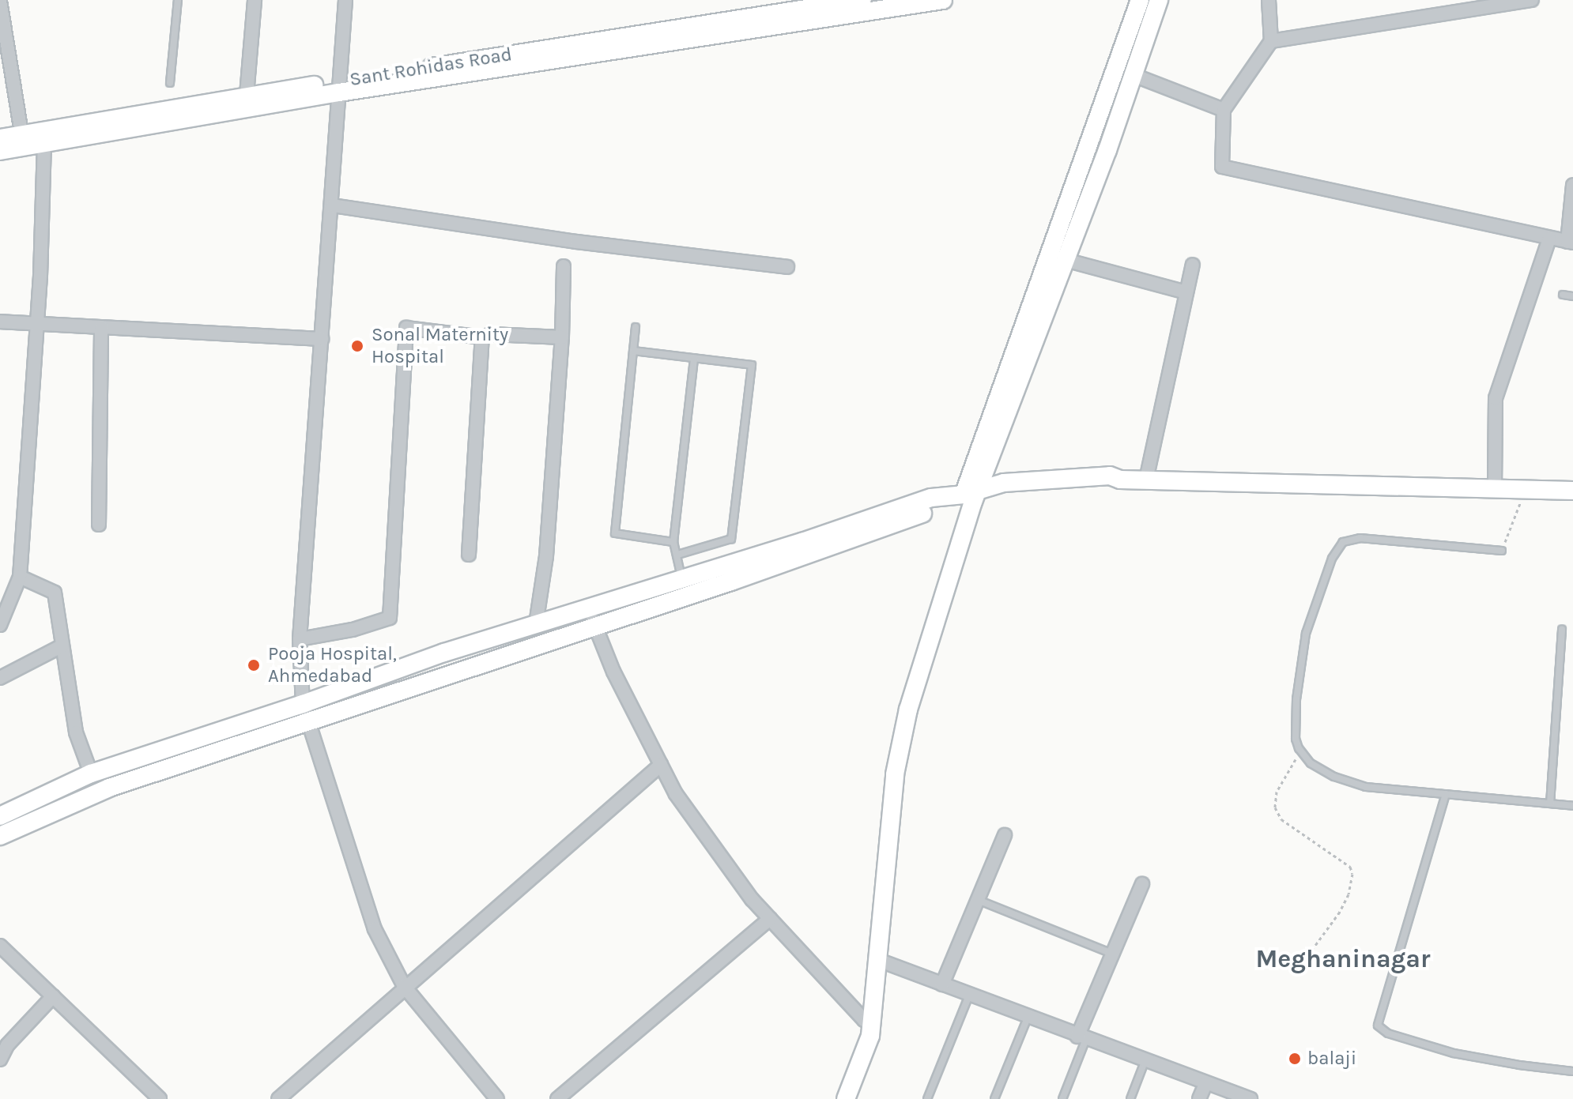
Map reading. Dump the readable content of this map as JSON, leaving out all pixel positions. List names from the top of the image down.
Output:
{
  "streets": {
    "street": ["Sant Rohidas Road"]
  },
  "districts": ["Meghaninagar"],
  "places": ["Sonal Maternity Hospital", "Pooja Hospital, Ahmedabad", "balaji"]
}
